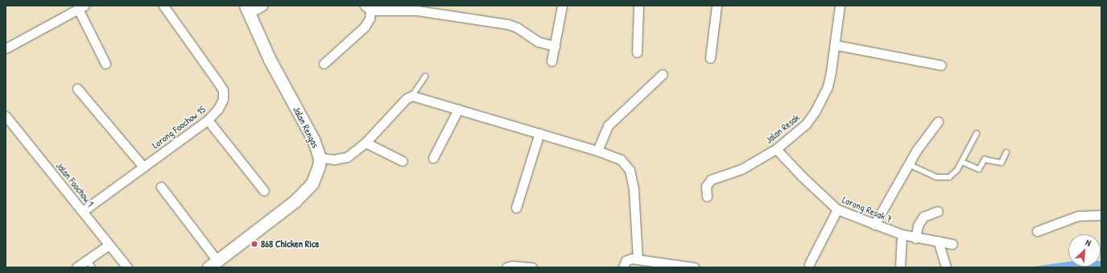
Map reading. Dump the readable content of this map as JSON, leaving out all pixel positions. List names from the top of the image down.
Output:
{
  "streets": {
    "street": [
      "Lorong Foochow 1S",
      "Jalan Rengas",
      "Jalan Resak",
      "Jalan Foochow 1",
      "Lorong Resak 7"
    ]
  },
  "crossings": [
    ["Lorong Foochow 1S", "Jalan Foochow 1"],
    ["Jalan Resak", "Lorong Resak 7"]
  ],
  "places": ["868 Chicken Rice"],
  "north": "top right"
}
